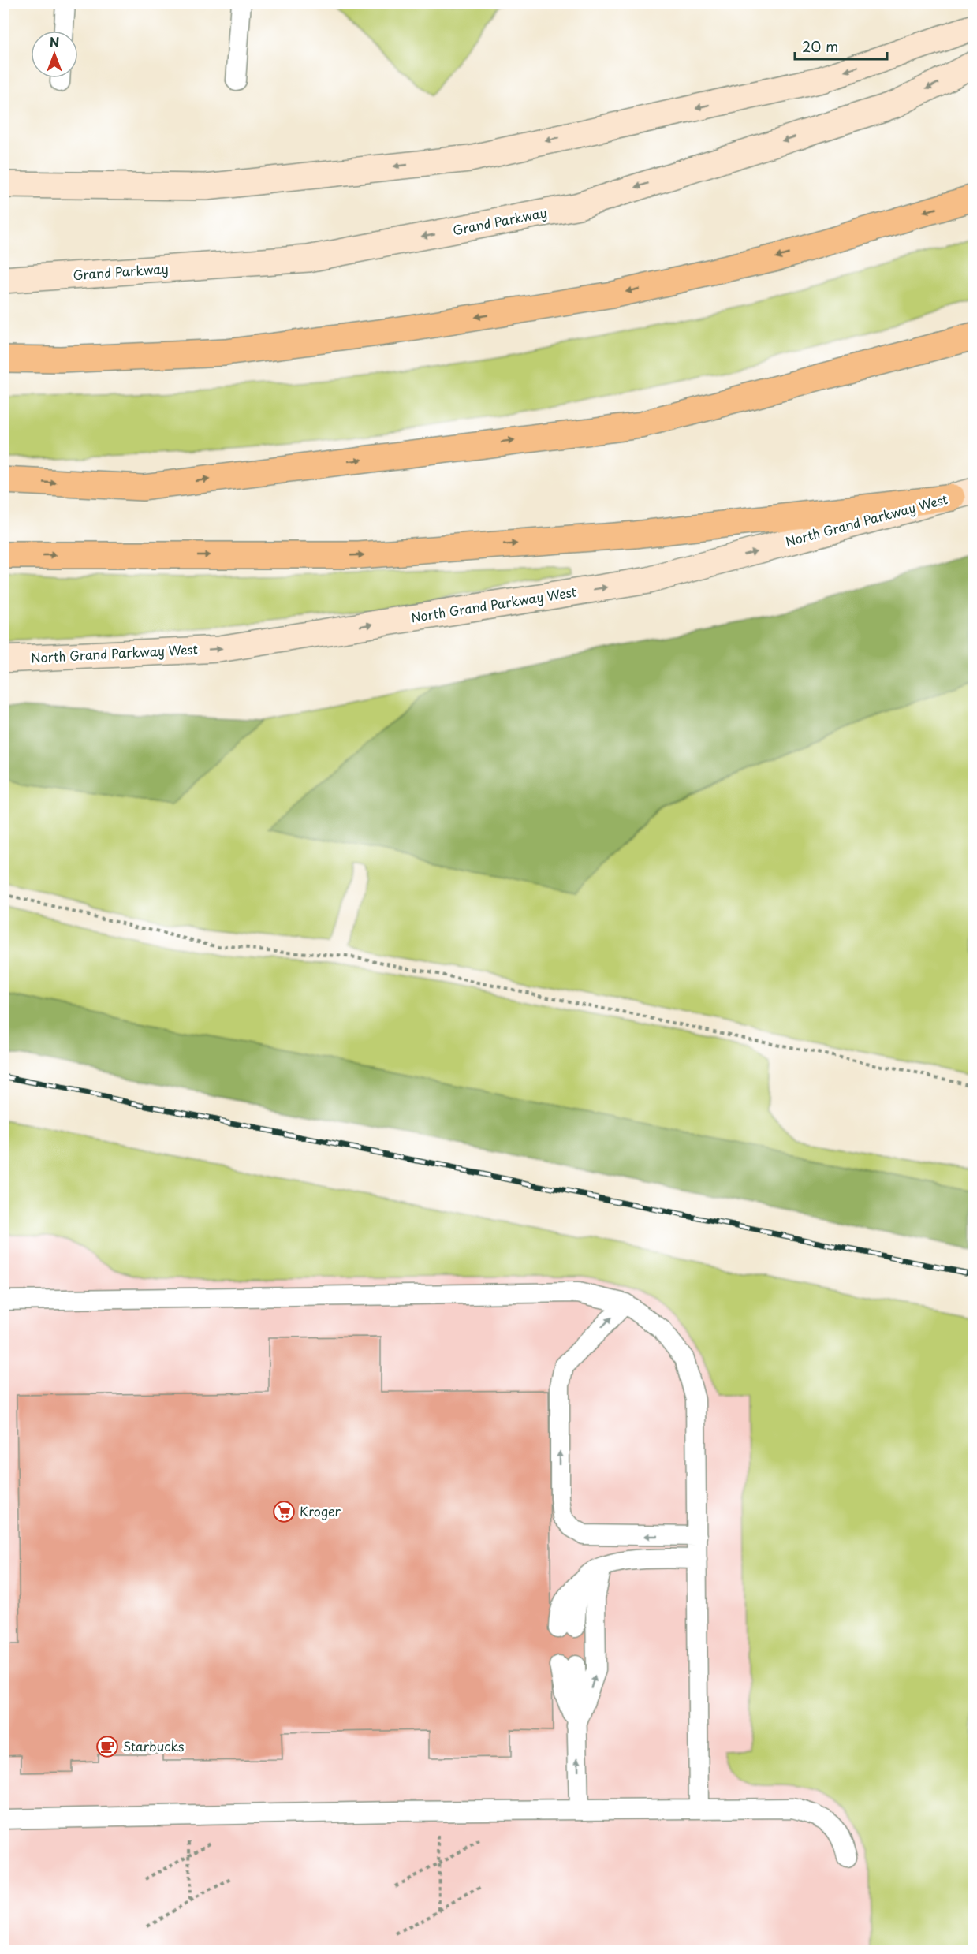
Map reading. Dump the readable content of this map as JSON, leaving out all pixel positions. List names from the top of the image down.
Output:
{
  "streets": {
    "main road": ["Grand Parkway", "North Grand Parkway West"]
  },
  "one_way": ["North Grand Parkway West"],
  "places": {
    "supermarket": ["Kroger"],
    "cafe": ["Starbucks"]
  },
  "scale_bar": "20 m",
  "north": "top"
}
